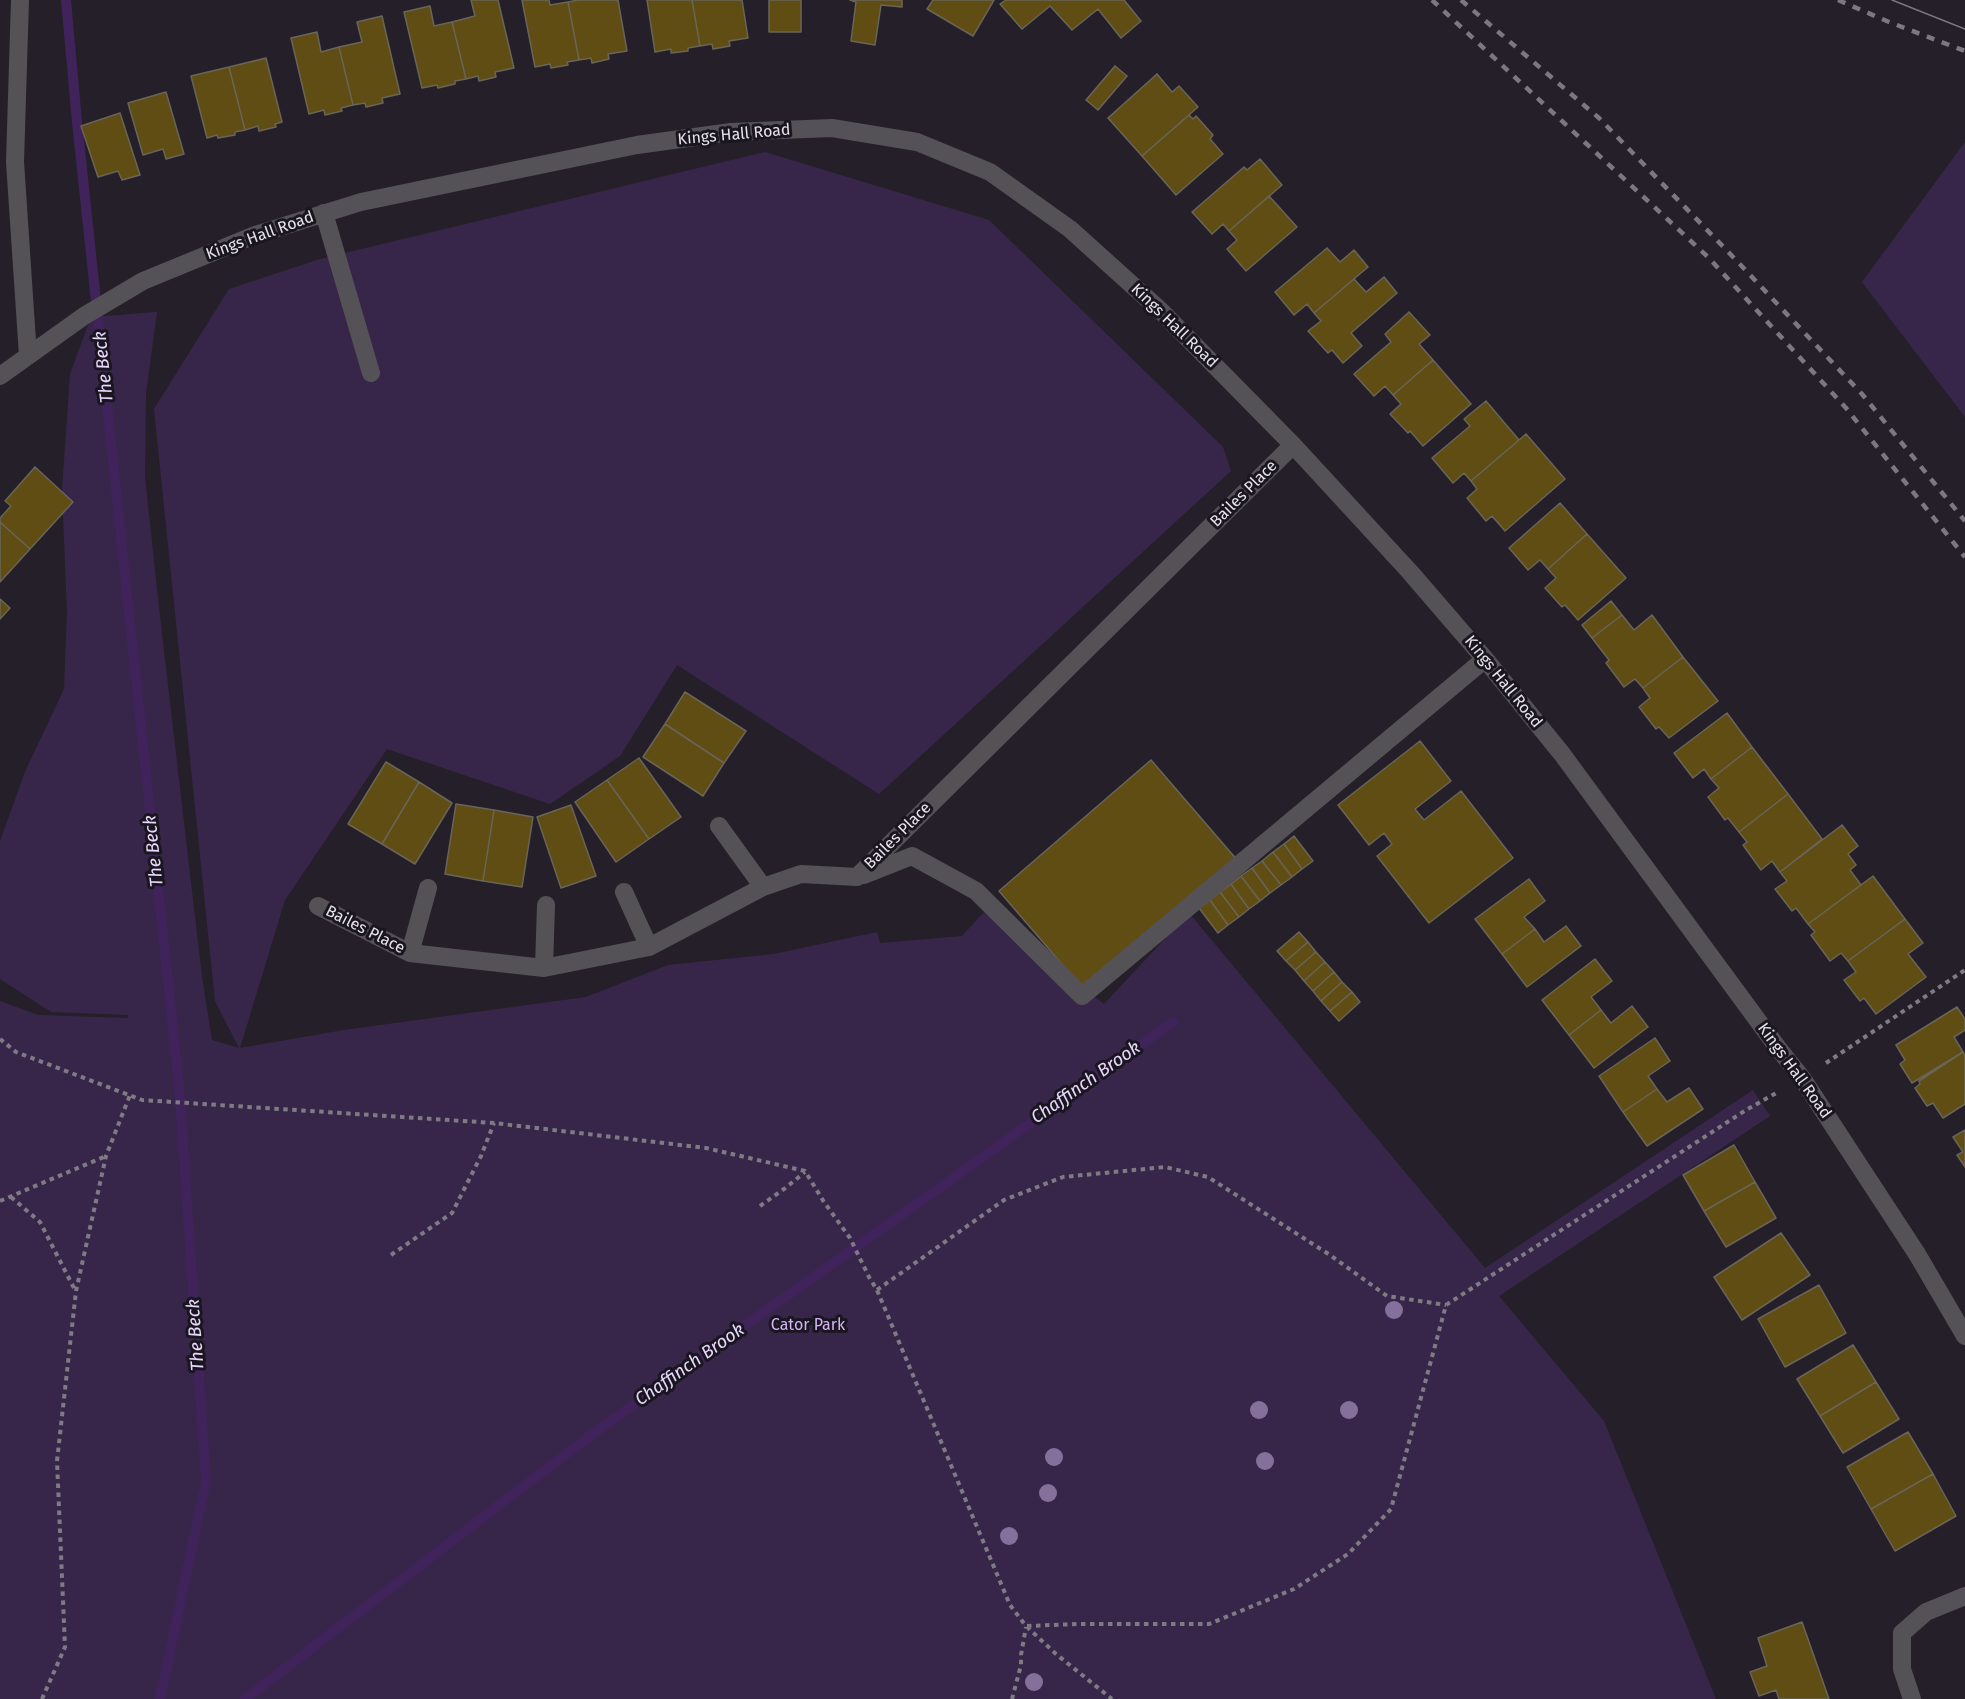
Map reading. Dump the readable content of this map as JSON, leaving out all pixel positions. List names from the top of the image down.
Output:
{
  "streets": {
    "street": ["Kings Hall Road", "Bailes Place"]
  },
  "crossings": [
    ["Kings Hall Road", "Bailes Place"]
  ],
  "water": ["The Beck", "Chaffinch Brook"],
  "parks": ["Cator Park"]
}
